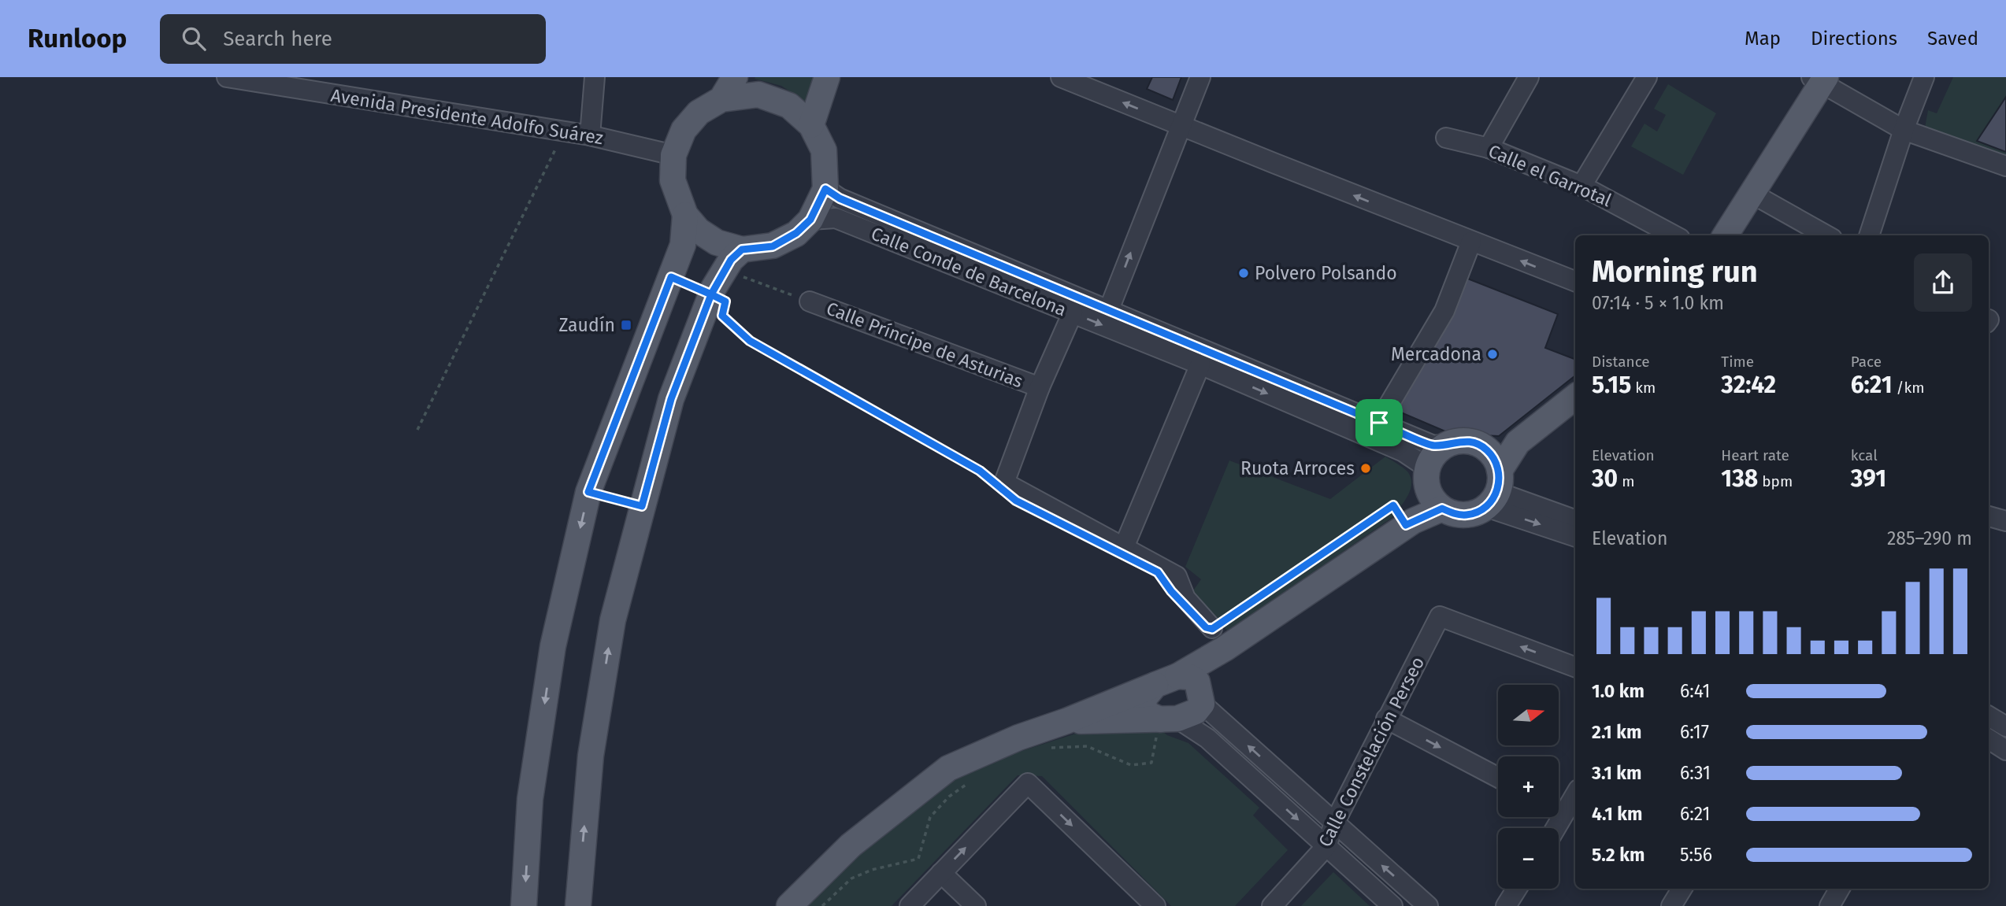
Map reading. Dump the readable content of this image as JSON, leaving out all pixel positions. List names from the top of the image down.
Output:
{
  "streets": {
    "street": [
      "Avenida Presidente Adolfo Suárez",
      "Calle el Garrotal",
      "Calle Conde de Barcelona",
      "Calle Príncipe de Asturias",
      "Calle Constelación Perseo"
    ]
  },
  "crossings": [
    ["Avenida Presidente Adolfo Suárez", "Calle Conde de Barcelona"]
  ],
  "places": {
    "other": ["Polvero Polsando", "Mercadona", "Ruota Arroces"],
    "transit": ["Zaudín"]
  },
  "north": "right",
  "page": {
    "header": "Runloop",
    "search": "Search here",
    "nav": ["Map", "Directions", "Saved"],
    "heading": ["Morning run", "07:14 · 5 × 1.0 km"],
    "stats": [
      ["Distance", "5.15 km"],
      ["Time", "32:42"],
      ["Pace", "6:21 /km"],
      ["Elevation", "30 m"],
      ["Heart rate", "138 bpm"],
      ["kcal", "391"]
    ],
    "chart": ["Elevation", "285–290 m"],
    "list": [
      {
        "name": "1.0 km",
        "note": "6:41"
      },
      {
        "name": "2.1 km",
        "note": "6:17"
      },
      {
        "name": "3.1 km",
        "note": "6:31"
      },
      {
        "name": "4.1 km",
        "note": "6:21"
      },
      {
        "name": "5.2 km",
        "note": "5:56"
      }
    ],
    "map_buttons": ["+", "−"]
  }
}
